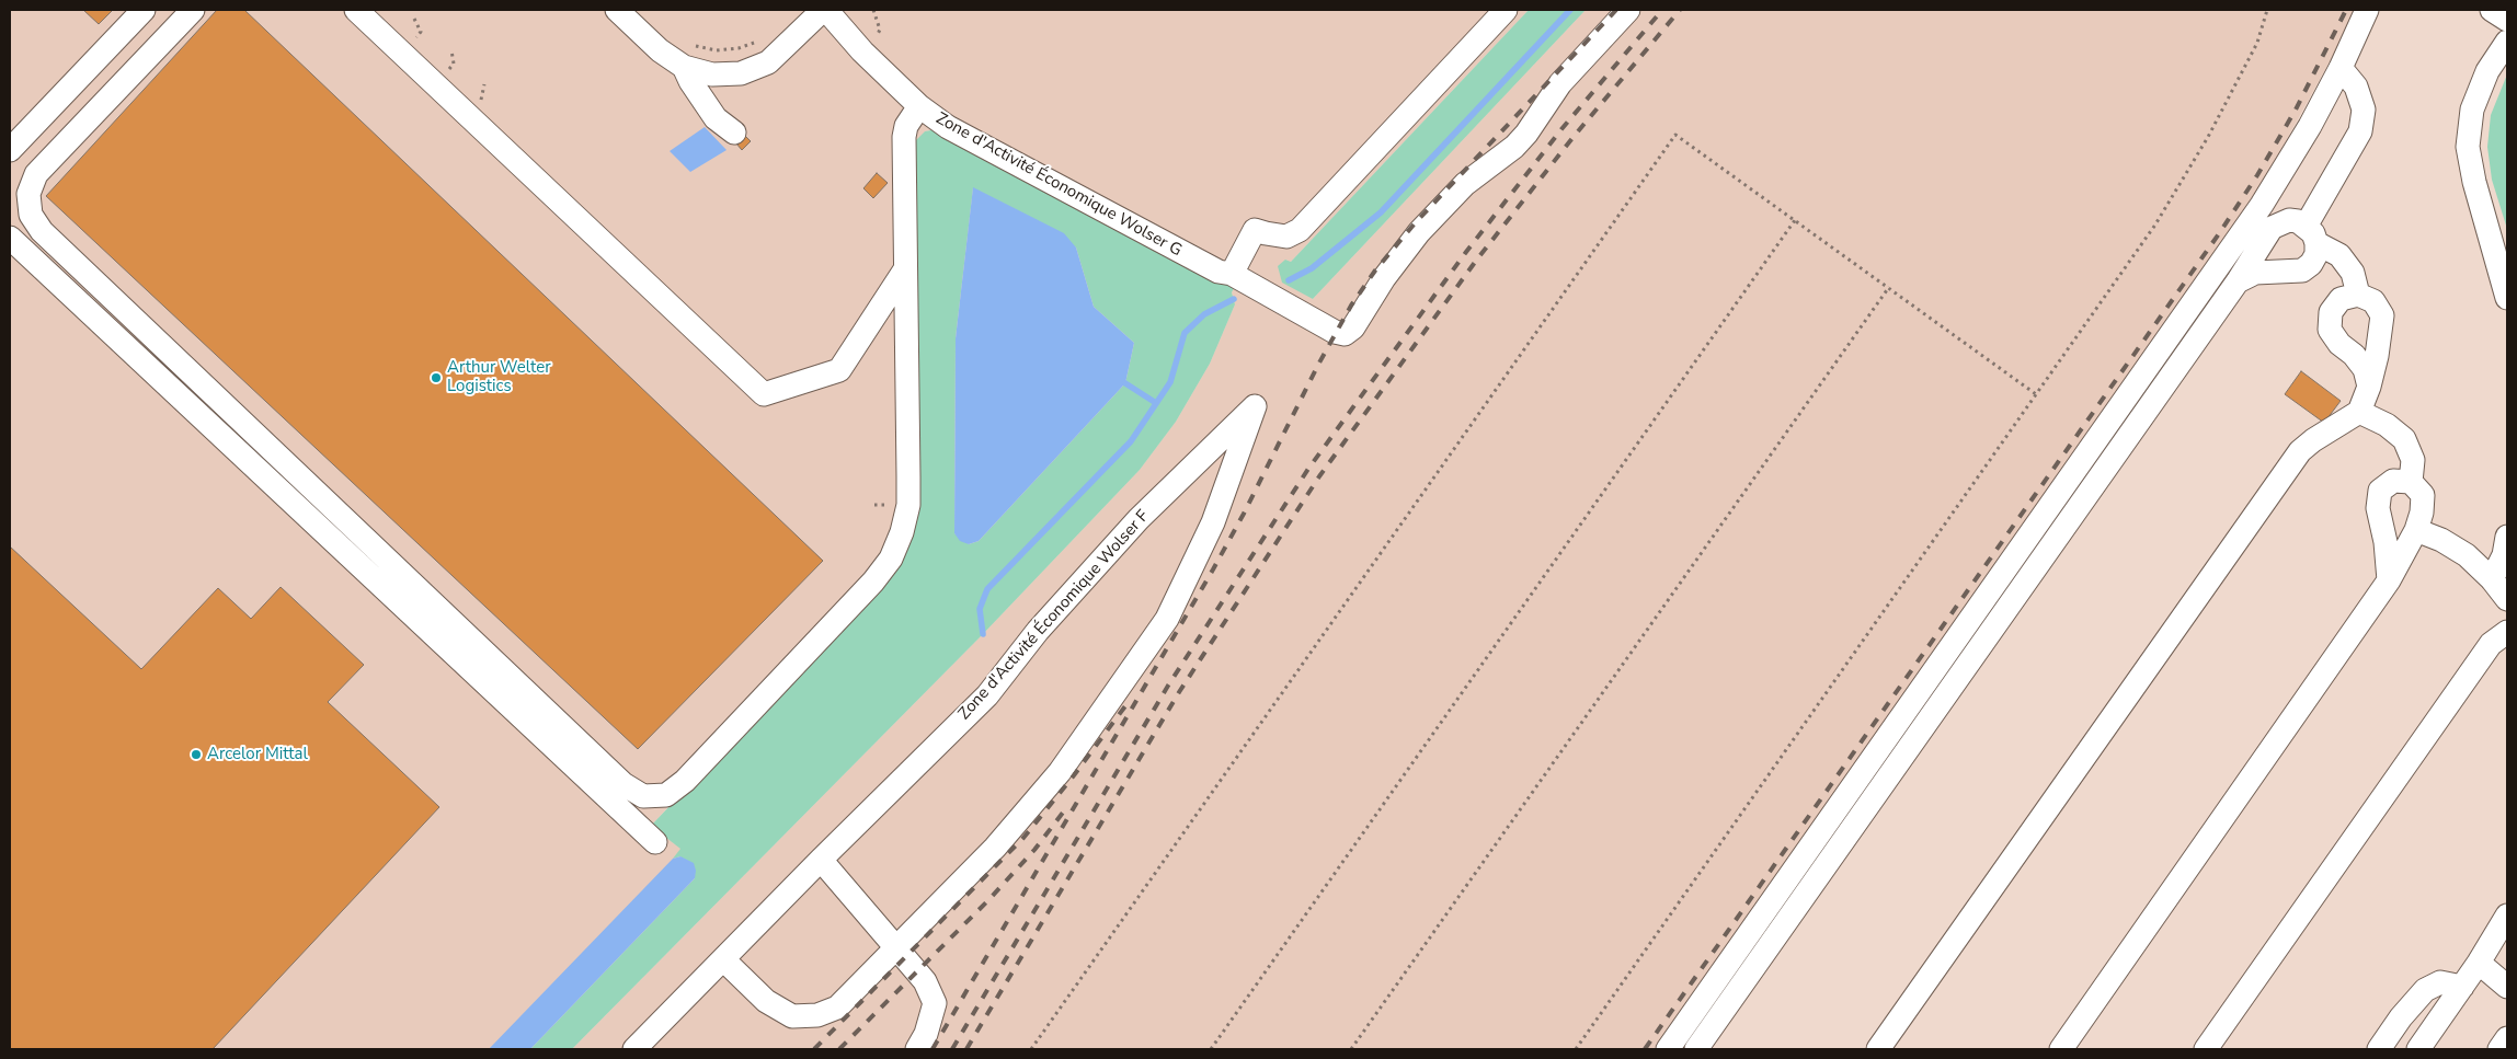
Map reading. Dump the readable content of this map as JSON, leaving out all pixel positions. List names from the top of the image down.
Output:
{
  "streets": {
    "lane": ["Zone d'Activité Économique Wolser G", "Zone d'Activité Économique Wolser F"]
  },
  "places": ["Arthur Welter Logistics", "Arcelor Mittal"]
}
